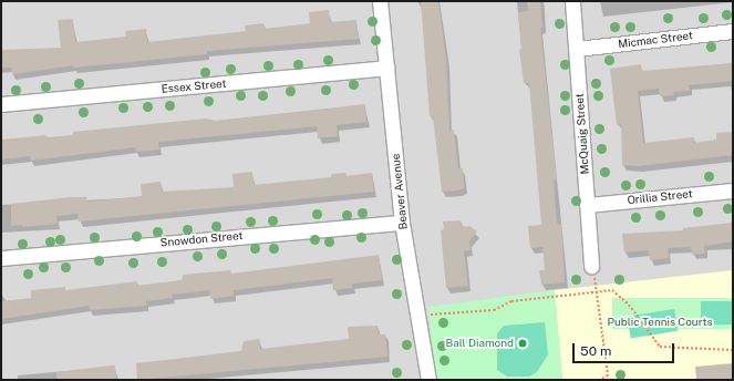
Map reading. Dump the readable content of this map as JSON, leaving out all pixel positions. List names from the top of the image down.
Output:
{
  "streets": {
    "street": [
      "Micmac Street",
      "Essex Street",
      "McQuaig Street",
      "Beaver Avenue",
      "Orillia Street",
      "Snowdon Street"
    ]
  },
  "crossings": [
    ["Micmac Street", "McQuaig Street"],
    ["Essex Street", "Beaver Avenue"],
    ["McQuaig Street", "Orillia Street"],
    ["Beaver Avenue", "Snowdon Street"]
  ],
  "parks": ["Public Tennis Courts"],
  "places": ["Ball Diamond"],
  "scale_bar": "50 m"
}
